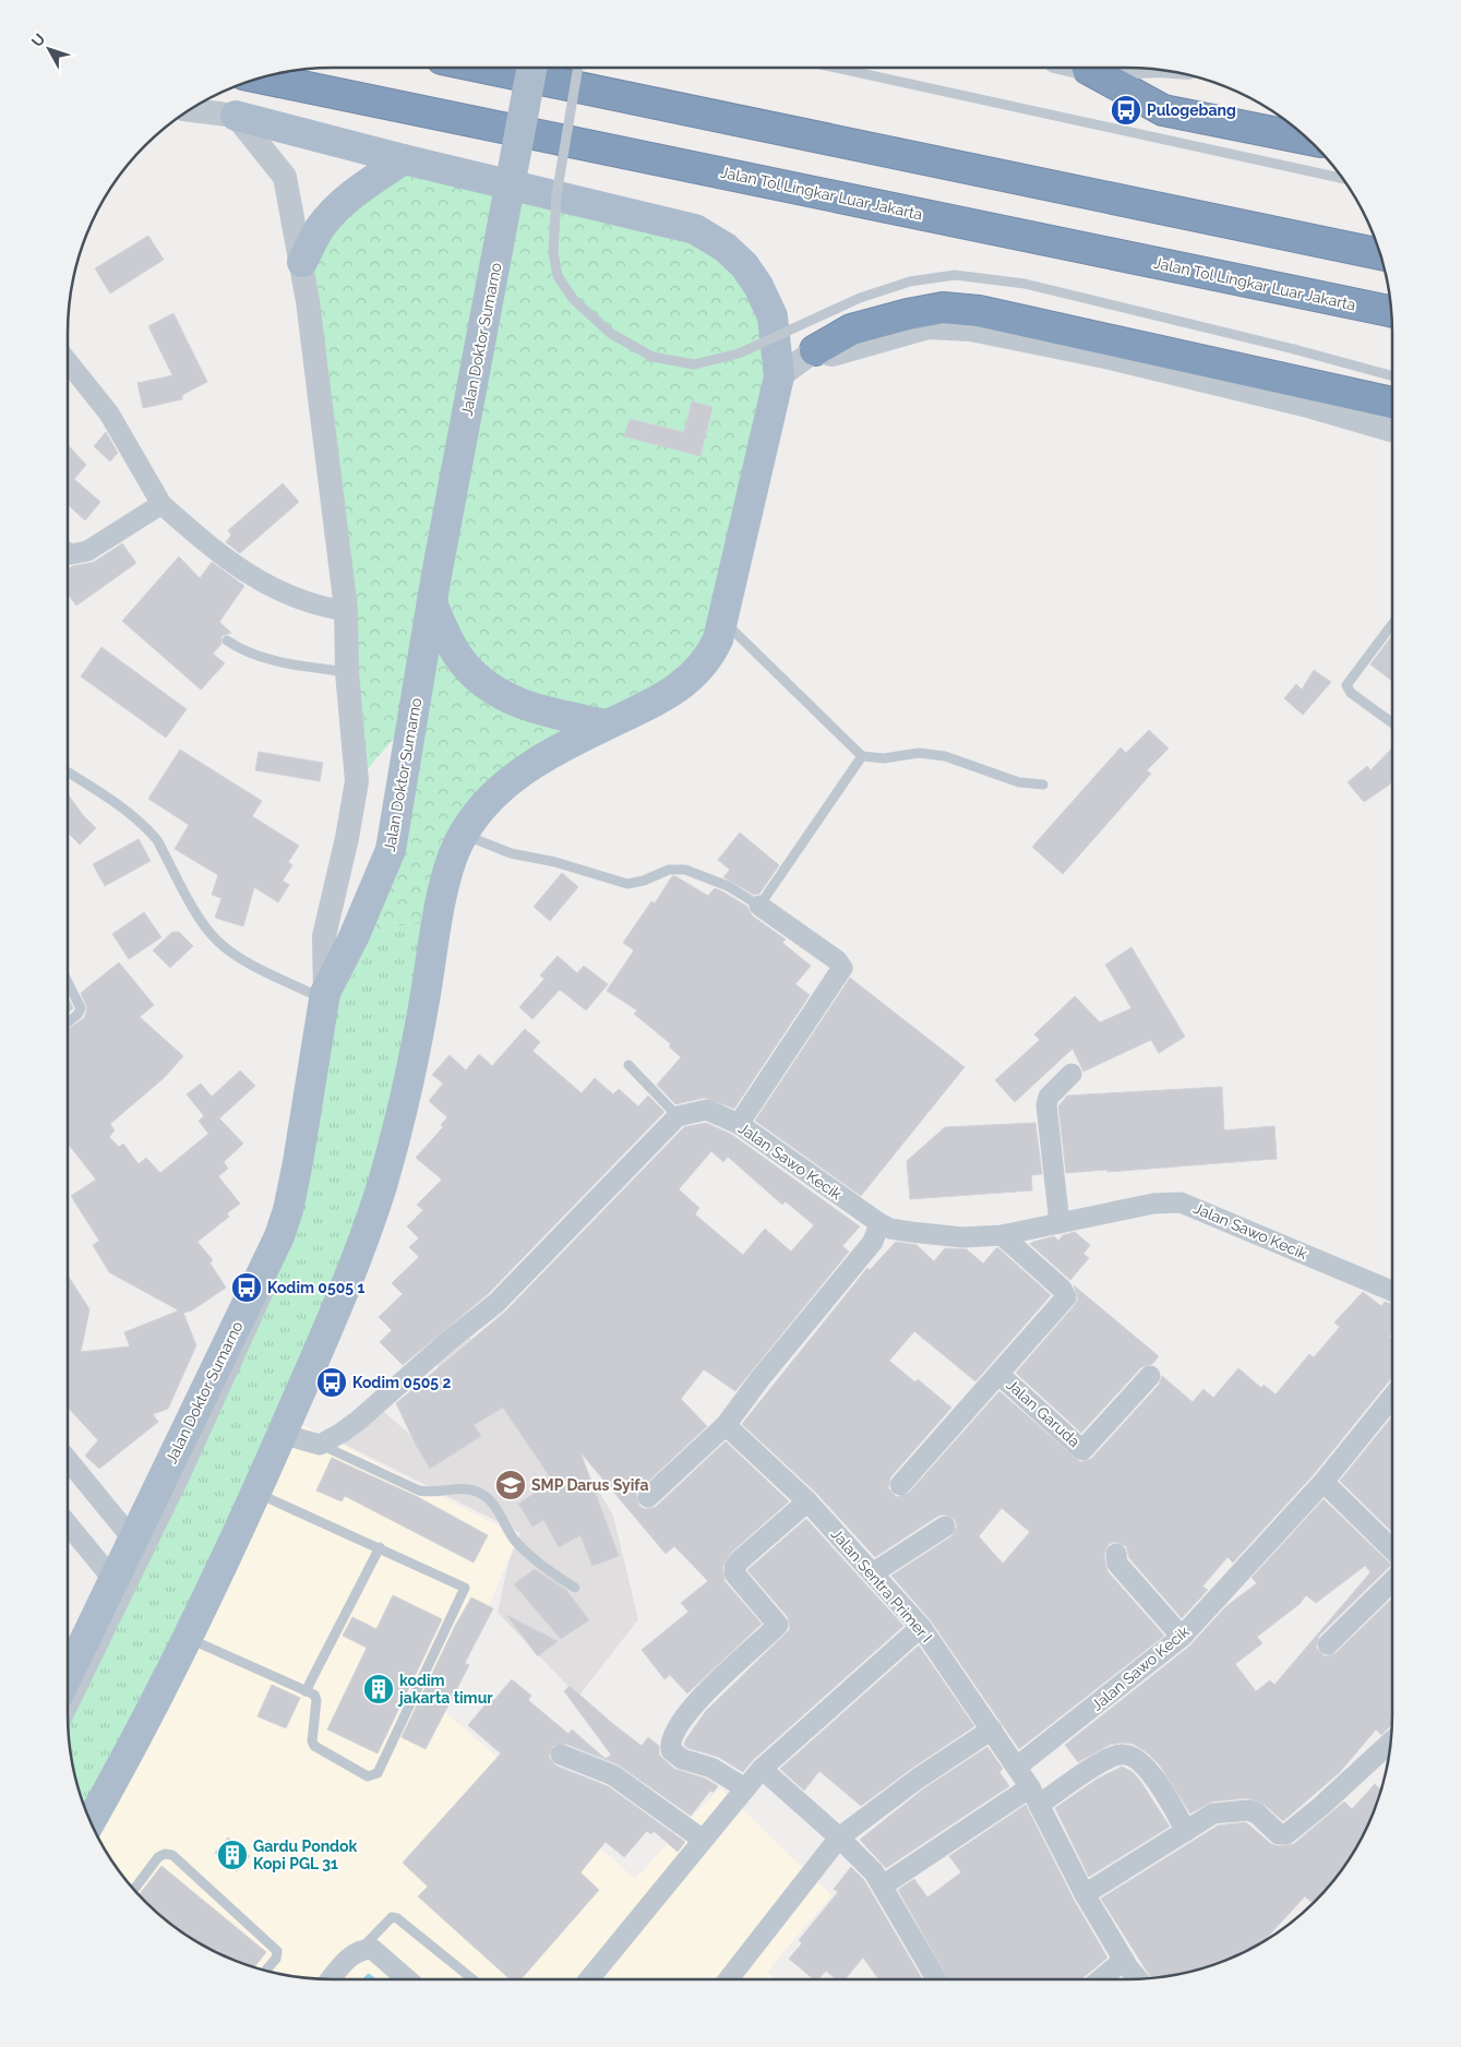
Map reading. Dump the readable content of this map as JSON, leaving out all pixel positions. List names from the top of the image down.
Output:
{
  "streets": {
    "highway": ["Jalan Tol Lingkar Luar Jakarta"],
    "main road": ["Jalan Doktor Sumarno"],
    "street": ["Jalan Sawo Kecik", "Jalan Garuda", "Jalan Sentra Primer I"]
  },
  "crossings": [
    ["Jalan Sawo Kecik", "Jalan Garuda"],
    ["Jalan Sawo Kecik", "Jalan Sentra Primer I"]
  ],
  "places": {
    "bus stop": ["Pulogebang", "Kodim 0505 1", "Kodim 0505 2"],
    "school or university": ["SMP Darus Syifa"],
    "building": ["kodim jakarta timur", "Gardu Pondok Kopi PGL 31"]
  },
  "north": "top left"
}
